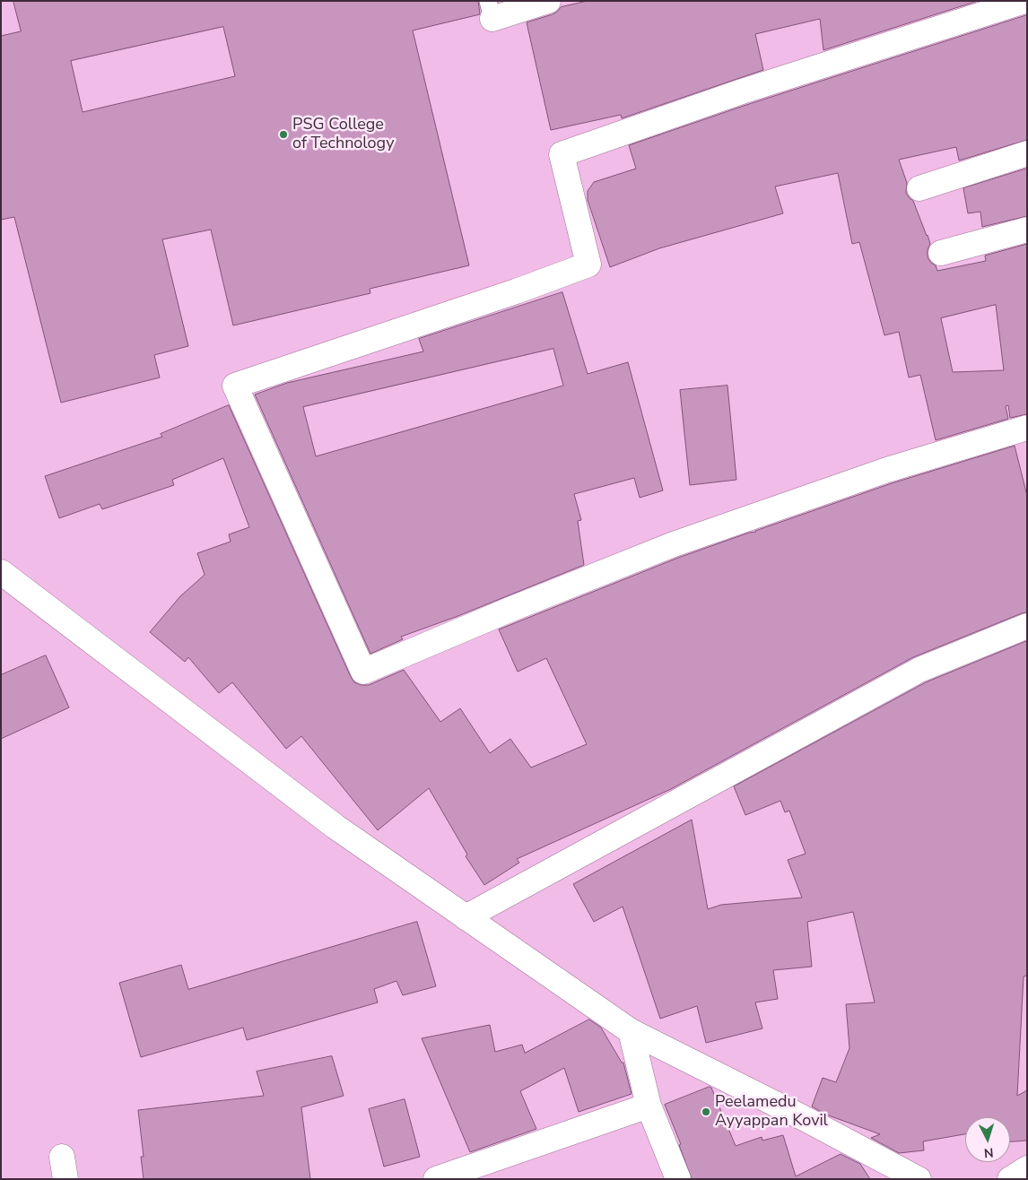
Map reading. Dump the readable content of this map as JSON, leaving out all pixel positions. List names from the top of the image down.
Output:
{
  "places": ["PSG College of Technology", "Peelamedu Ayyappan Kovil"],
  "north": "bottom"
}
